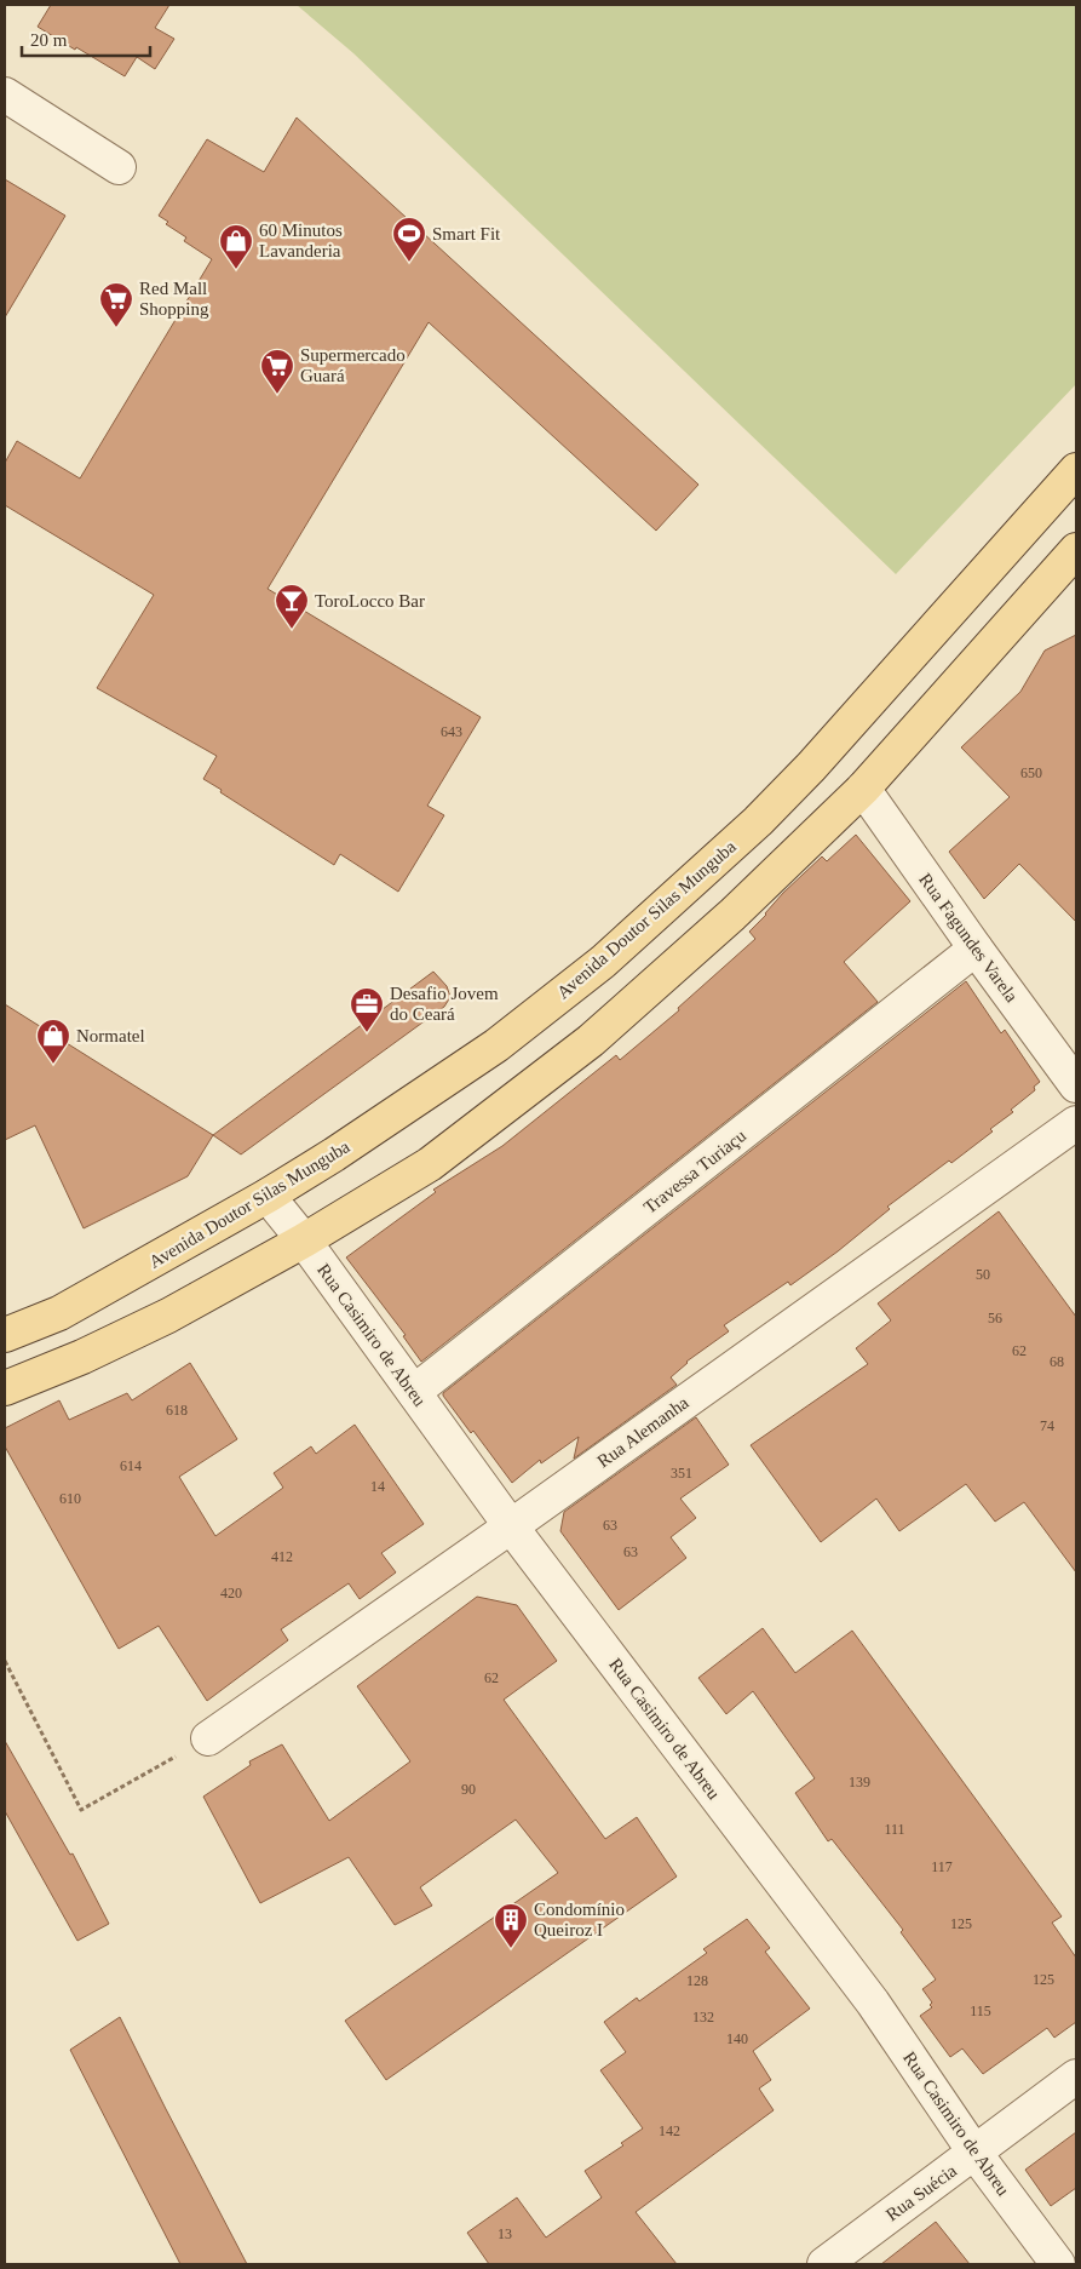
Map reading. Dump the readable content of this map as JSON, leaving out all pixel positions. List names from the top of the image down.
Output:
{
  "streets": {
    "main road": ["Avenida Doutor Silas Munguba"],
    "street": [
      "Rua Fagundes Varela",
      "Travessa Turiaçu",
      "Rua Casimiro de Abreu",
      "Rua Alemanha",
      "Rua Suécia"
    ]
  },
  "crossings": [
    ["Avenida Doutor Silas Munguba", "Rua Casimiro de Abreu"],
    ["Rua Fagundes Varela", "Travessa Turiaçu"],
    ["Travessa Turiaçu", "Rua Casimiro de Abreu"],
    ["Rua Casimiro de Abreu", "Rua Alemanha"],
    ["Rua Casimiro de Abreu", "Rua Suécia"]
  ],
  "places": {
    "sports": ["Smart Fit"],
    "shop": ["60 Minutos Lavanderia", "Normatel"],
    "supermarket": ["Red Mall Shopping", "Supermercado Guará"],
    "bar": ["ToroLocco Bar"],
    "office": ["Desafio Jovem do Ceará"],
    "building": ["Condomínio Queiroz I"]
  },
  "house_numbers": [
    "643",
    "650",
    "50",
    "56",
    "62",
    "68",
    "618",
    "74",
    "614",
    "351",
    "14",
    "610",
    "63",
    "63",
    "412",
    "420",
    "62",
    "139",
    "90",
    "111",
    "117",
    "125",
    "125",
    "128",
    "115",
    "132",
    "140",
    "142",
    "13"
  ],
  "scale_bar": "20 m"
}
